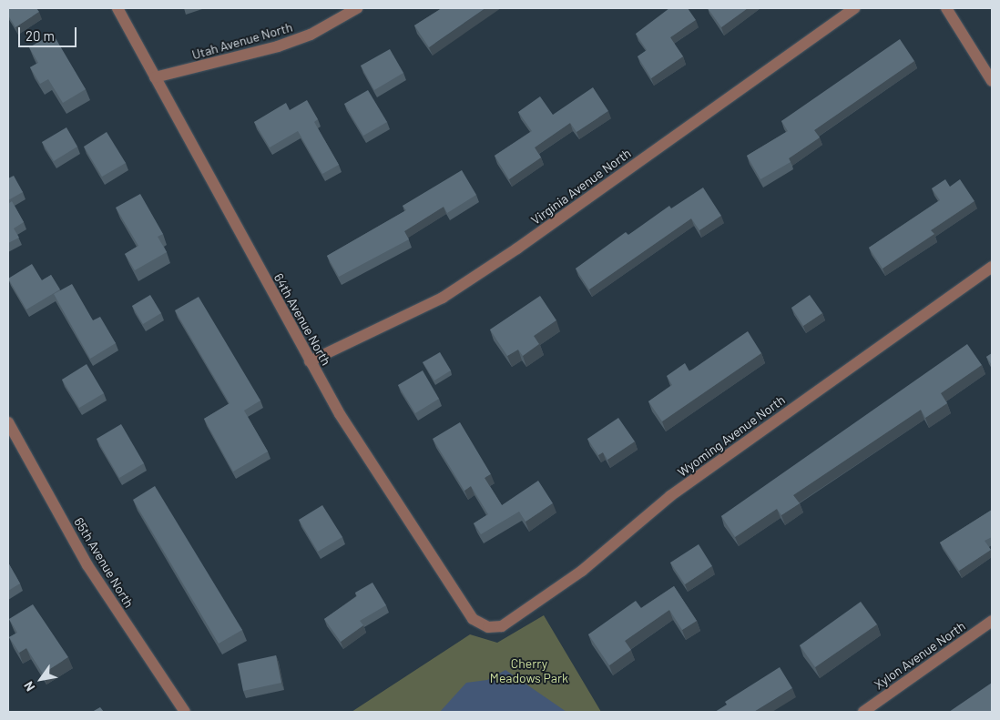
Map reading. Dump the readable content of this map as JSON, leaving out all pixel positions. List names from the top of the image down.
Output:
{
  "streets": {
    "street": [
      "Utah Avenue North",
      "Virginia Avenue North",
      "64th Avenue North",
      "Wyoming Avenue North",
      "65th Avenue North",
      "Xylon Avenue North"
    ]
  },
  "crossings": [
    ["Utah Avenue North", "64th Avenue North"],
    ["Virginia Avenue North", "64th Avenue North"],
    ["64th Avenue North", "Wyoming Avenue North"]
  ],
  "parks": ["Cherry Meadows Park"],
  "scale_bar": "20 m",
  "north": "bottom left"
}
